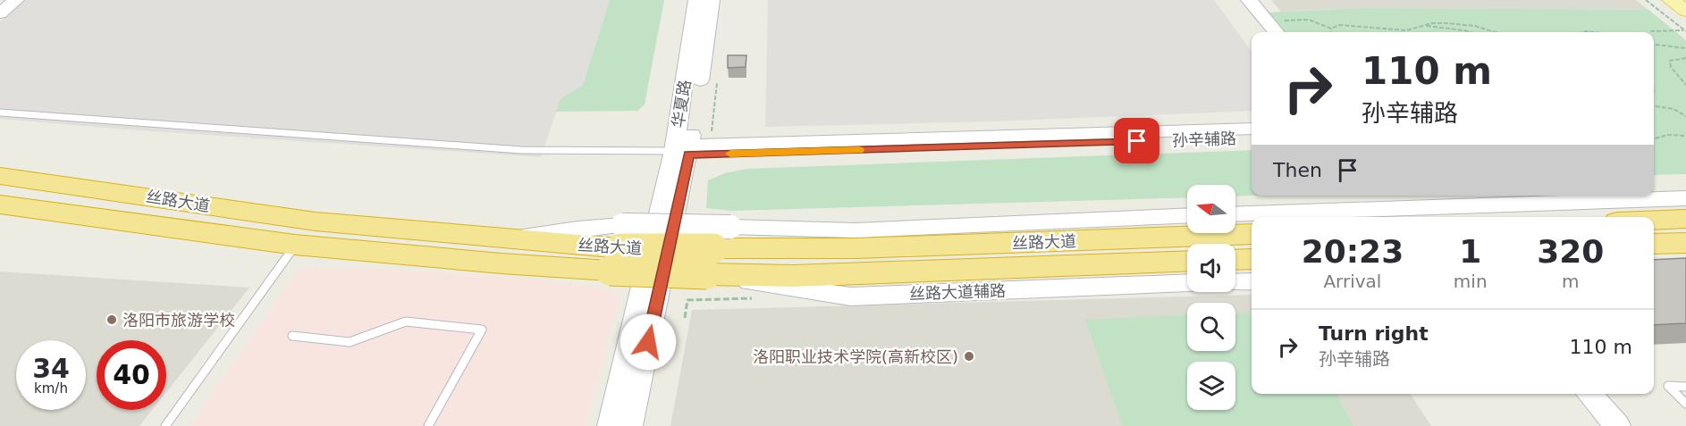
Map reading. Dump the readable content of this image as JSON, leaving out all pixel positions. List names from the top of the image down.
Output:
{
  "streets": {
    "highway": ["丝路大道"],
    "street": ["华夏路", "孙辛辅路", "丝路大道辅路"]
  },
  "crossings": [
    ["华夏路", "孙辛辅路"],
    ["丝路大道", "丝路大道辅路"]
  ],
  "places": ["洛阳市旅游学校", "洛阳职业技术学院(高新校区)"],
  "north": "left",
  "page": {
    "turn": ["110 m", "孙辛辅路"],
    "then": "Then",
    "eta": [
      "20:23",
      "Arrival",
      "1",
      "min",
      "320",
      "m"
    ],
    "list": [
      {
        "name": "Turn right",
        "note": "孙辛辅路",
        "value": "110 m"
      }
    ],
    "speed": "34 km/h",
    "limit": "40"
  }
}
